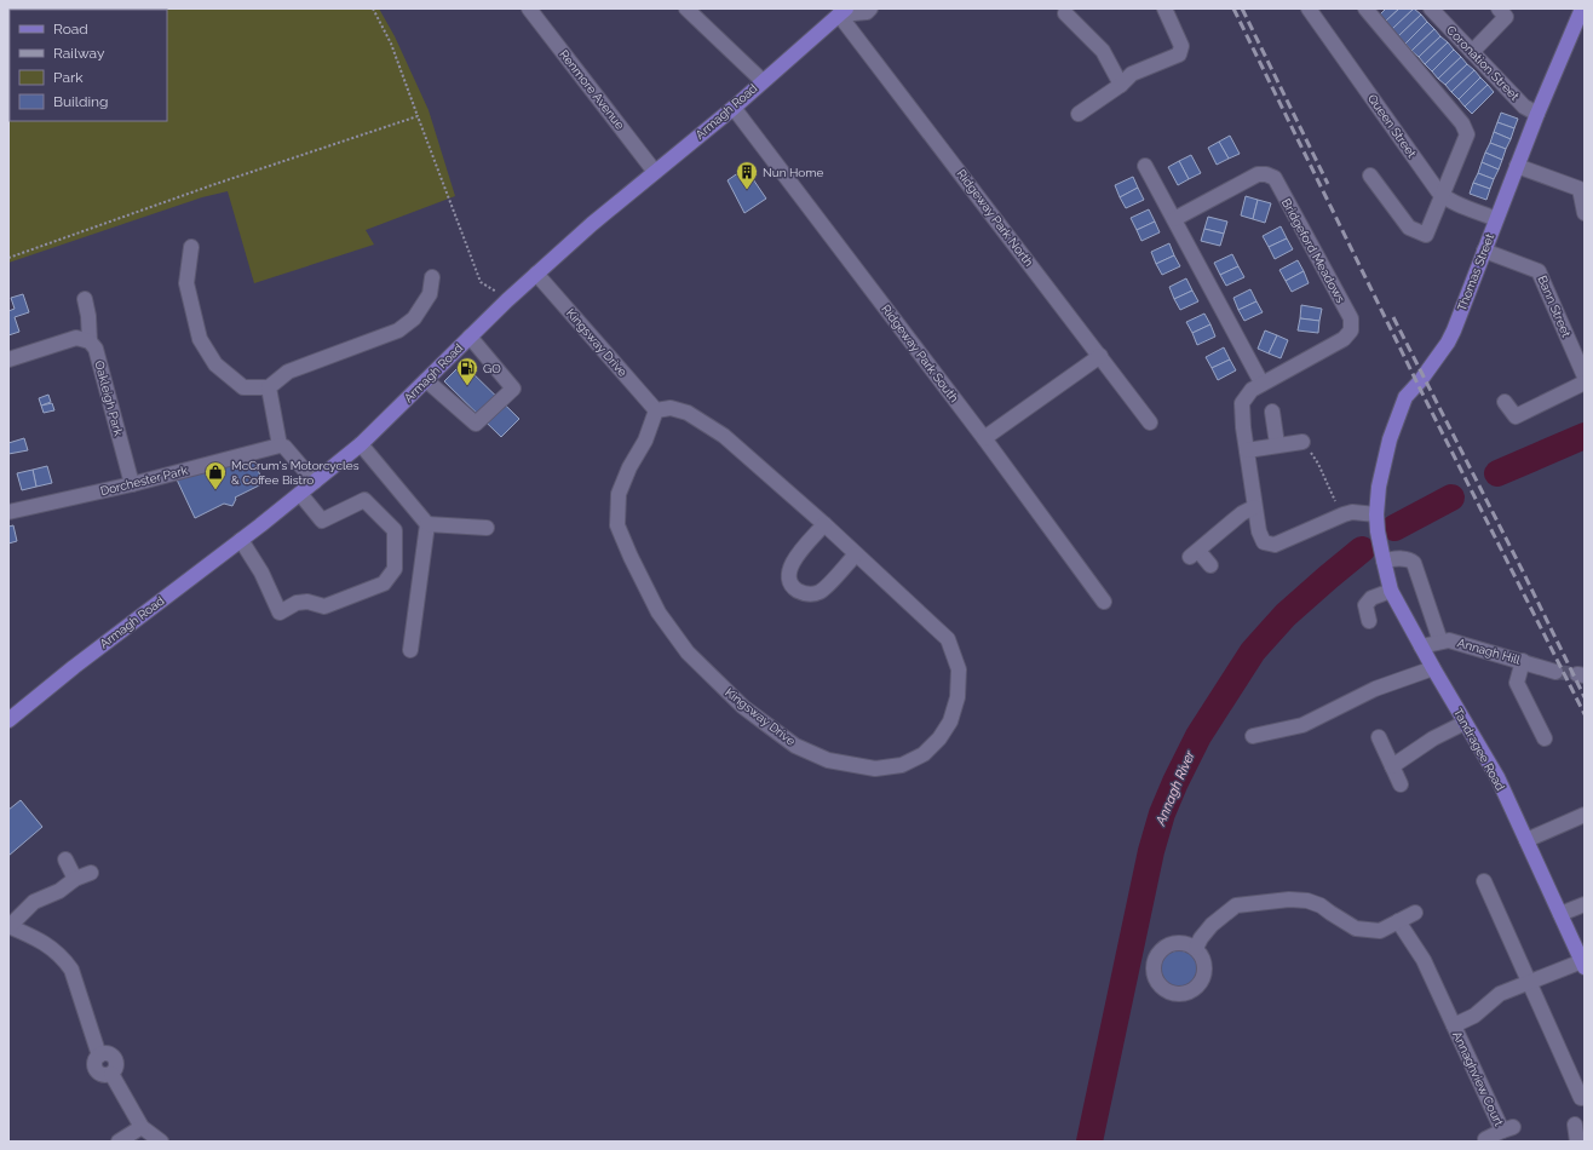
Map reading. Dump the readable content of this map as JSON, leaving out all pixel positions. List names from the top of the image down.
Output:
{
  "streets": {
    "main road": ["Armagh Road", "Thomas Street", "Tandragee Road"],
    "street": [
      "Coronation Street",
      "Renmore Avenue",
      "Queen Street",
      "Ridgeway Park North",
      "Bridgeford Meadows",
      "Bann Street",
      "Kingsway Drive",
      "Ridgeway Park South",
      "Oakleigh Park",
      "Dorchester Park",
      "Annagh Hill",
      "Annaghview Court"
    ]
  },
  "crossings": [
    ["Coronation Street", "Thomas Street"],
    ["Renmore Avenue", "Armagh Road"],
    ["Armagh Road", "Ridgeway Park North"],
    ["Armagh Road", "Kingsway Drive"],
    ["Armagh Road", "Ridgeway Park South"],
    ["Bridgeford Meadows", "Thomas Street"],
    ["Thomas Street", "Bann Street"],
    ["Thomas Street", "Tandragee Road"],
    ["Oakleigh Park", "Dorchester Park"],
    ["Annagh Hill", "Tandragee Road"],
    ["Tandragee Road", "Annaghview Court"]
  ],
  "water": ["Annagh River"],
  "places": {
    "building": ["Nun Home"],
    "fuel station": ["GO"],
    "shop": ["McCrum's Motorcycles & Coffee Bistro"]
  },
  "legend": [
    "Road",
    "Railway",
    "Park",
    "Building"
  ]
}
